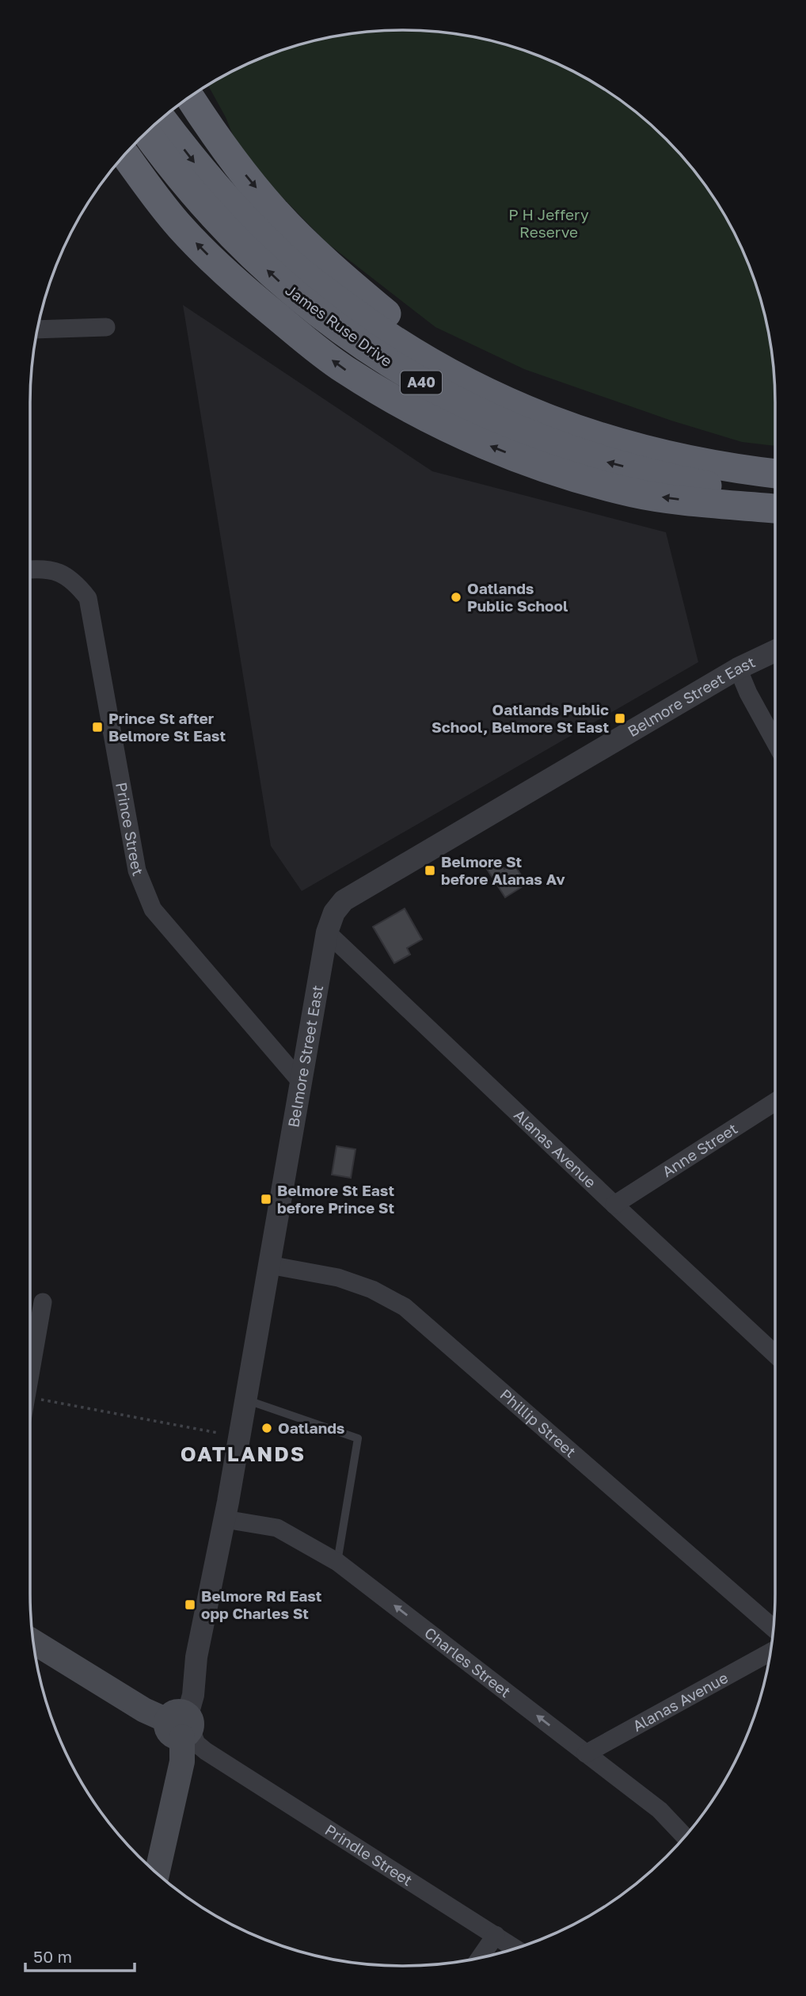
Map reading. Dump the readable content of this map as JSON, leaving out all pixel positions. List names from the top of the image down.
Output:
{
  "streets": {
    "highway": ["James Ruse Drive", "A40"],
    "street": [
      "Belmore Street East",
      "Prince Street",
      "Alanas Avenue",
      "Anne Street",
      "Phillip Street",
      "Charles Street",
      "Prindle Street"
    ]
  },
  "crossings": [
    ["Belmore Street East", "Prince Street"],
    ["Belmore Street East", "Alanas Avenue"],
    ["Belmore Street East", "Phillip Street"],
    ["Belmore Street East", "Charles Street"],
    ["Belmore Street East", "Prindle Street"],
    ["Alanas Avenue", "Anne Street"],
    ["Alanas Avenue", "Charles Street"]
  ],
  "one_way": ["Charles Street"],
  "districts": ["OATLANDS"],
  "parks": ["P H Jeffery Reserve"],
  "places": {
    "other": ["Oatlands Public School", "Oatlands"],
    "transit": [
      "Oatlands Public School, Belmore St East",
      "Prince St after Belmore St East",
      "Belmore St before Alanas Av",
      "Belmore St East before Prince St",
      "Belmore Rd East opp Charles St"
    ]
  },
  "scale_bar": "50 m"
}
